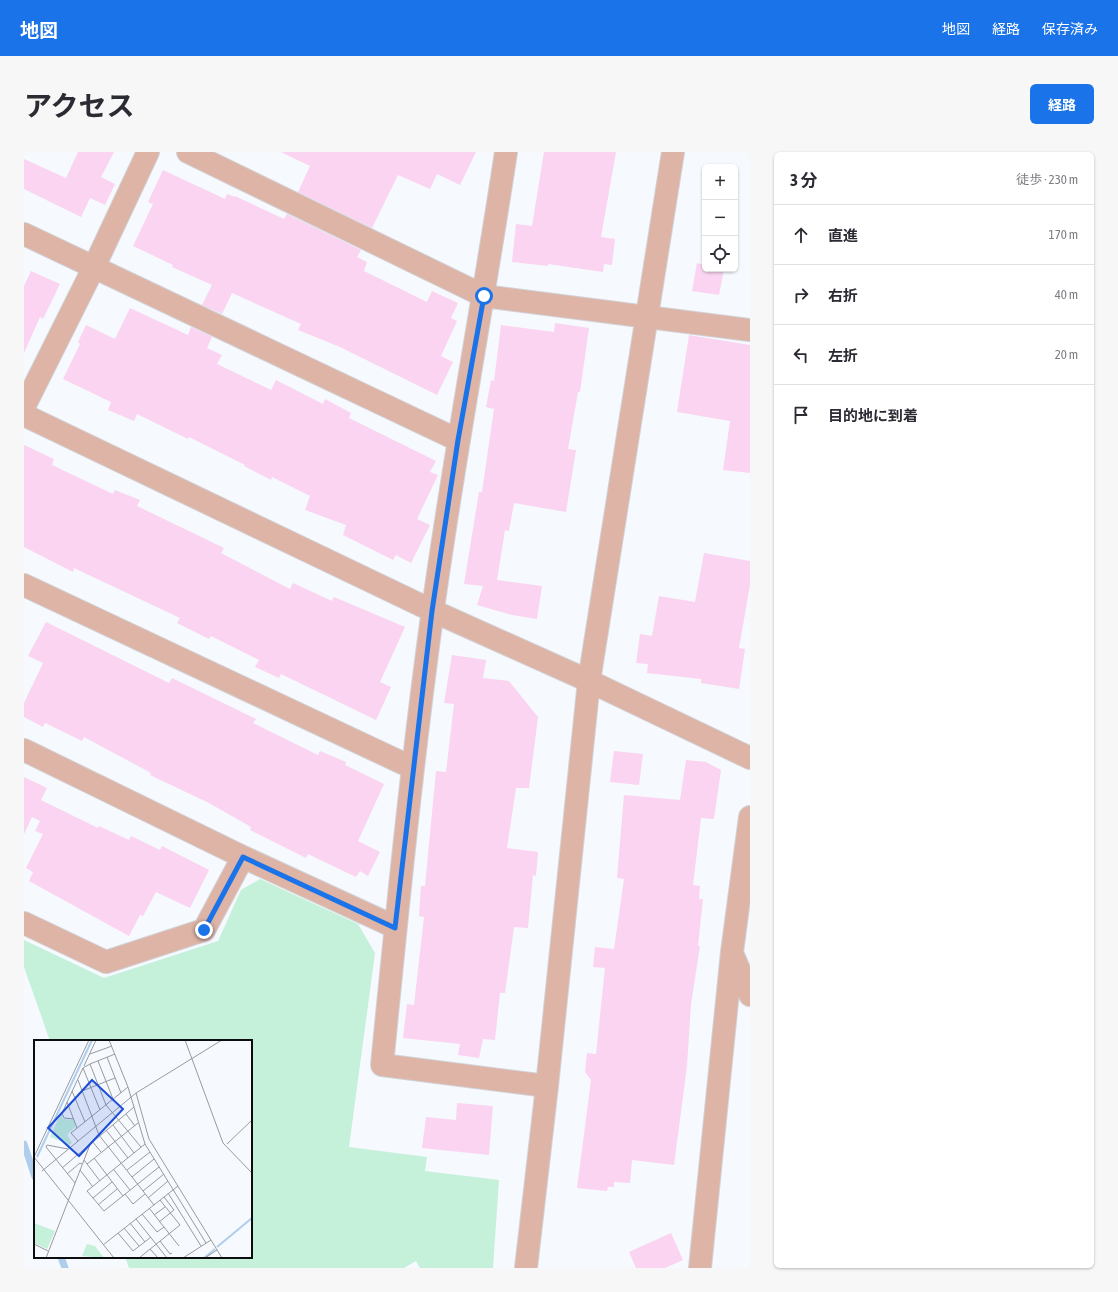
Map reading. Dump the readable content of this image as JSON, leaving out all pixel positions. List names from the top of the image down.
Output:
{
  "page": {
    "header": "地図",
    "nav": ["地図", "経路", "保存済み"],
    "title": "アクセス",
    "buttons": "経路",
    "heading": ["3 分", "徒歩 · 230 m"],
    "map_buttons": ["+", "−"],
    "list": [
      ["直進", "170 m"],
      ["右折", "40 m"],
      ["左折", "20 m"],
      "目的地に到着"
    ]
  }
}
